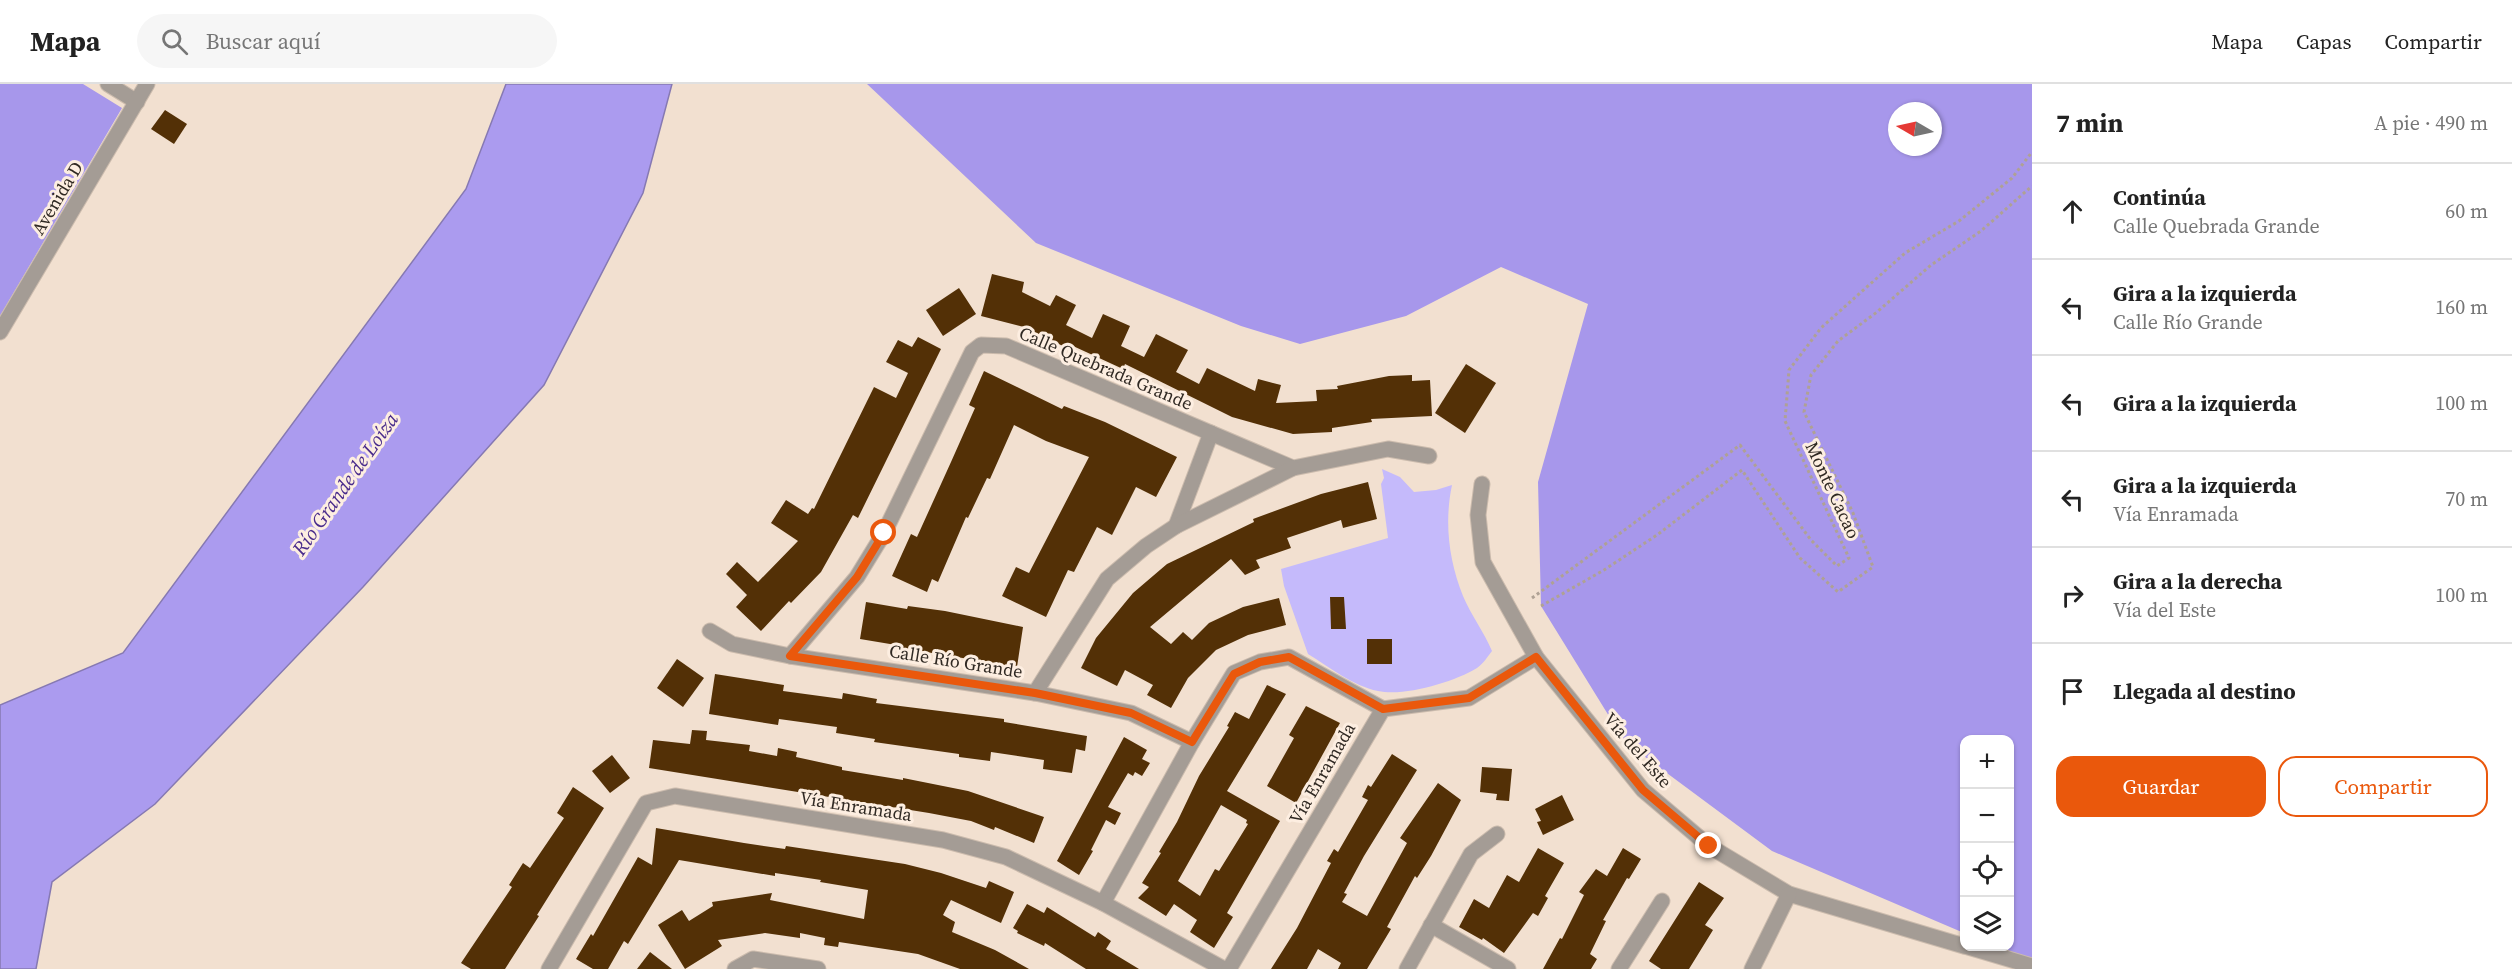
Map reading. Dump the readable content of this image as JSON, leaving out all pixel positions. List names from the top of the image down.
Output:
{
  "streets": {
    "street": [
      "Avenida D",
      "Calle Quebrada Grande",
      "Calle Río Grande",
      "Vía del Este",
      "Vía Enramada"
    ],
    "path": ["Monte Cacao"]
  },
  "crossings": [
    ["Calle Quebrada Grande", "Calle Río Grande"]
  ],
  "water": ["Río Grande de Loíza"],
  "north": "left",
  "page": {
    "header": "Mapa",
    "search": "Buscar aquí",
    "nav": ["Mapa", "Capas", "Compartir"],
    "heading": ["7 min", "A pie · 490 m"],
    "list": [
      ["Continúa", "Calle Quebrada Grande", "60 m"],
      ["Gira a la izquierda", "Calle Río Grande", "160 m"],
      ["Gira a la izquierda", "100 m"],
      ["Gira a la izquierda", "Vía Enramada", "70 m"],
      ["Gira a la derecha", "Vía del Este", "100 m"],
      "Llegada al destino"
    ],
    "map_buttons": ["+", "−"],
    "buttons": ["Guardar", "Compartir"]
  }
}
